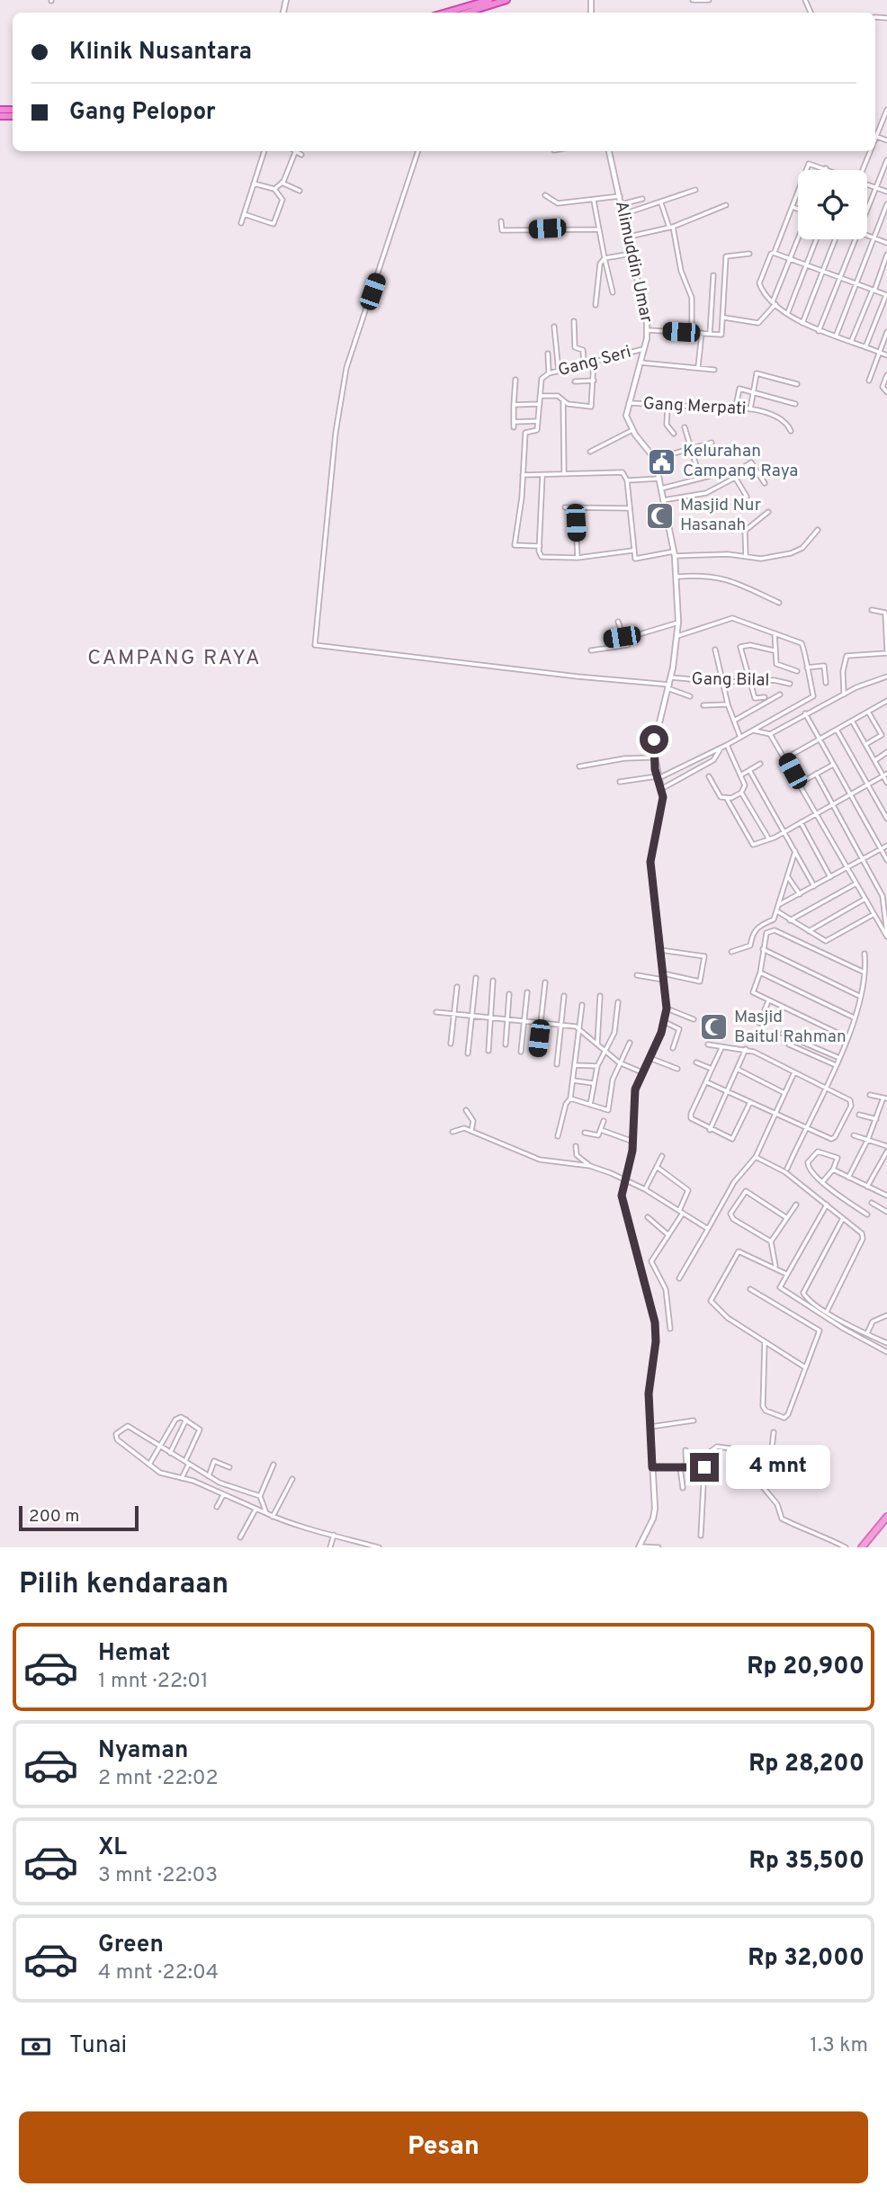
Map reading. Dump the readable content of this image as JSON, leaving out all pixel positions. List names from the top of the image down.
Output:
{
  "streets": {
    "street": [
      "Alimuddin Umar",
      "Gang Seri",
      "Gang Merpati",
      "Gang Bilal"
    ]
  },
  "crossings": [
    ["Alimuddin Umar", "Gang Seri"],
    ["Alimuddin Umar", "Gang Merpati"]
  ],
  "districts": ["CAMPANG RAYA"],
  "places": {
    "public building": ["Kelurahan Campang Raya"],
    "mosque": ["Masjid Nur Hasanah", "Masjid Baitul Rahman"]
  },
  "scale_bar": "200 m",
  "page": {
    "banner": ["Klinik Nusantara", "Gang Pelopor"],
    "bubble": "4 mnt",
    "scale": "200 m",
    "heading": "Pilih kendaraan",
    "list": [
      {
        "name": "Hemat",
        "note": "1 mnt · 22:01",
        "value": "Rp 20,900"
      },
      {
        "name": "Nyaman",
        "note": "2 mnt · 22:02",
        "value": "Rp 28,200"
      },
      {
        "name": "XL",
        "note": "3 mnt · 22:03",
        "value": "Rp 35,500"
      },
      {
        "name": "Green",
        "note": "4 mnt · 22:04",
        "value": "Rp 32,000"
      }
    ],
    "pay": ["Tunai", "1.3 km"],
    "buttons": "Pesan"
  }
}
